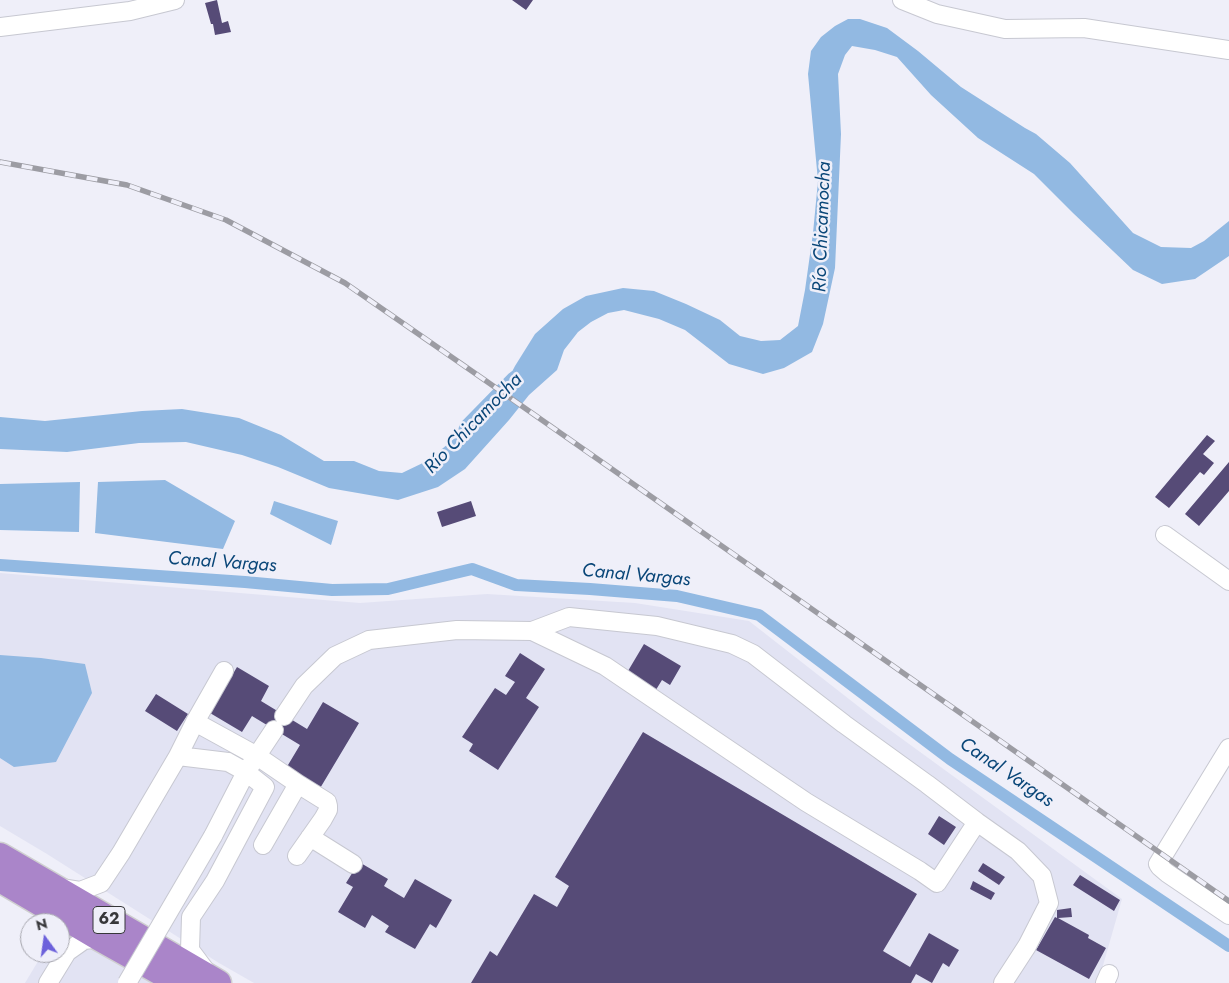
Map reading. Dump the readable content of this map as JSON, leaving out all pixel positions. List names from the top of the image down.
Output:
{
  "streets": {
    "highway": ["62"]
  },
  "water": ["Río Chicamocha", "Canal Vargas"],
  "north": "top"
}
